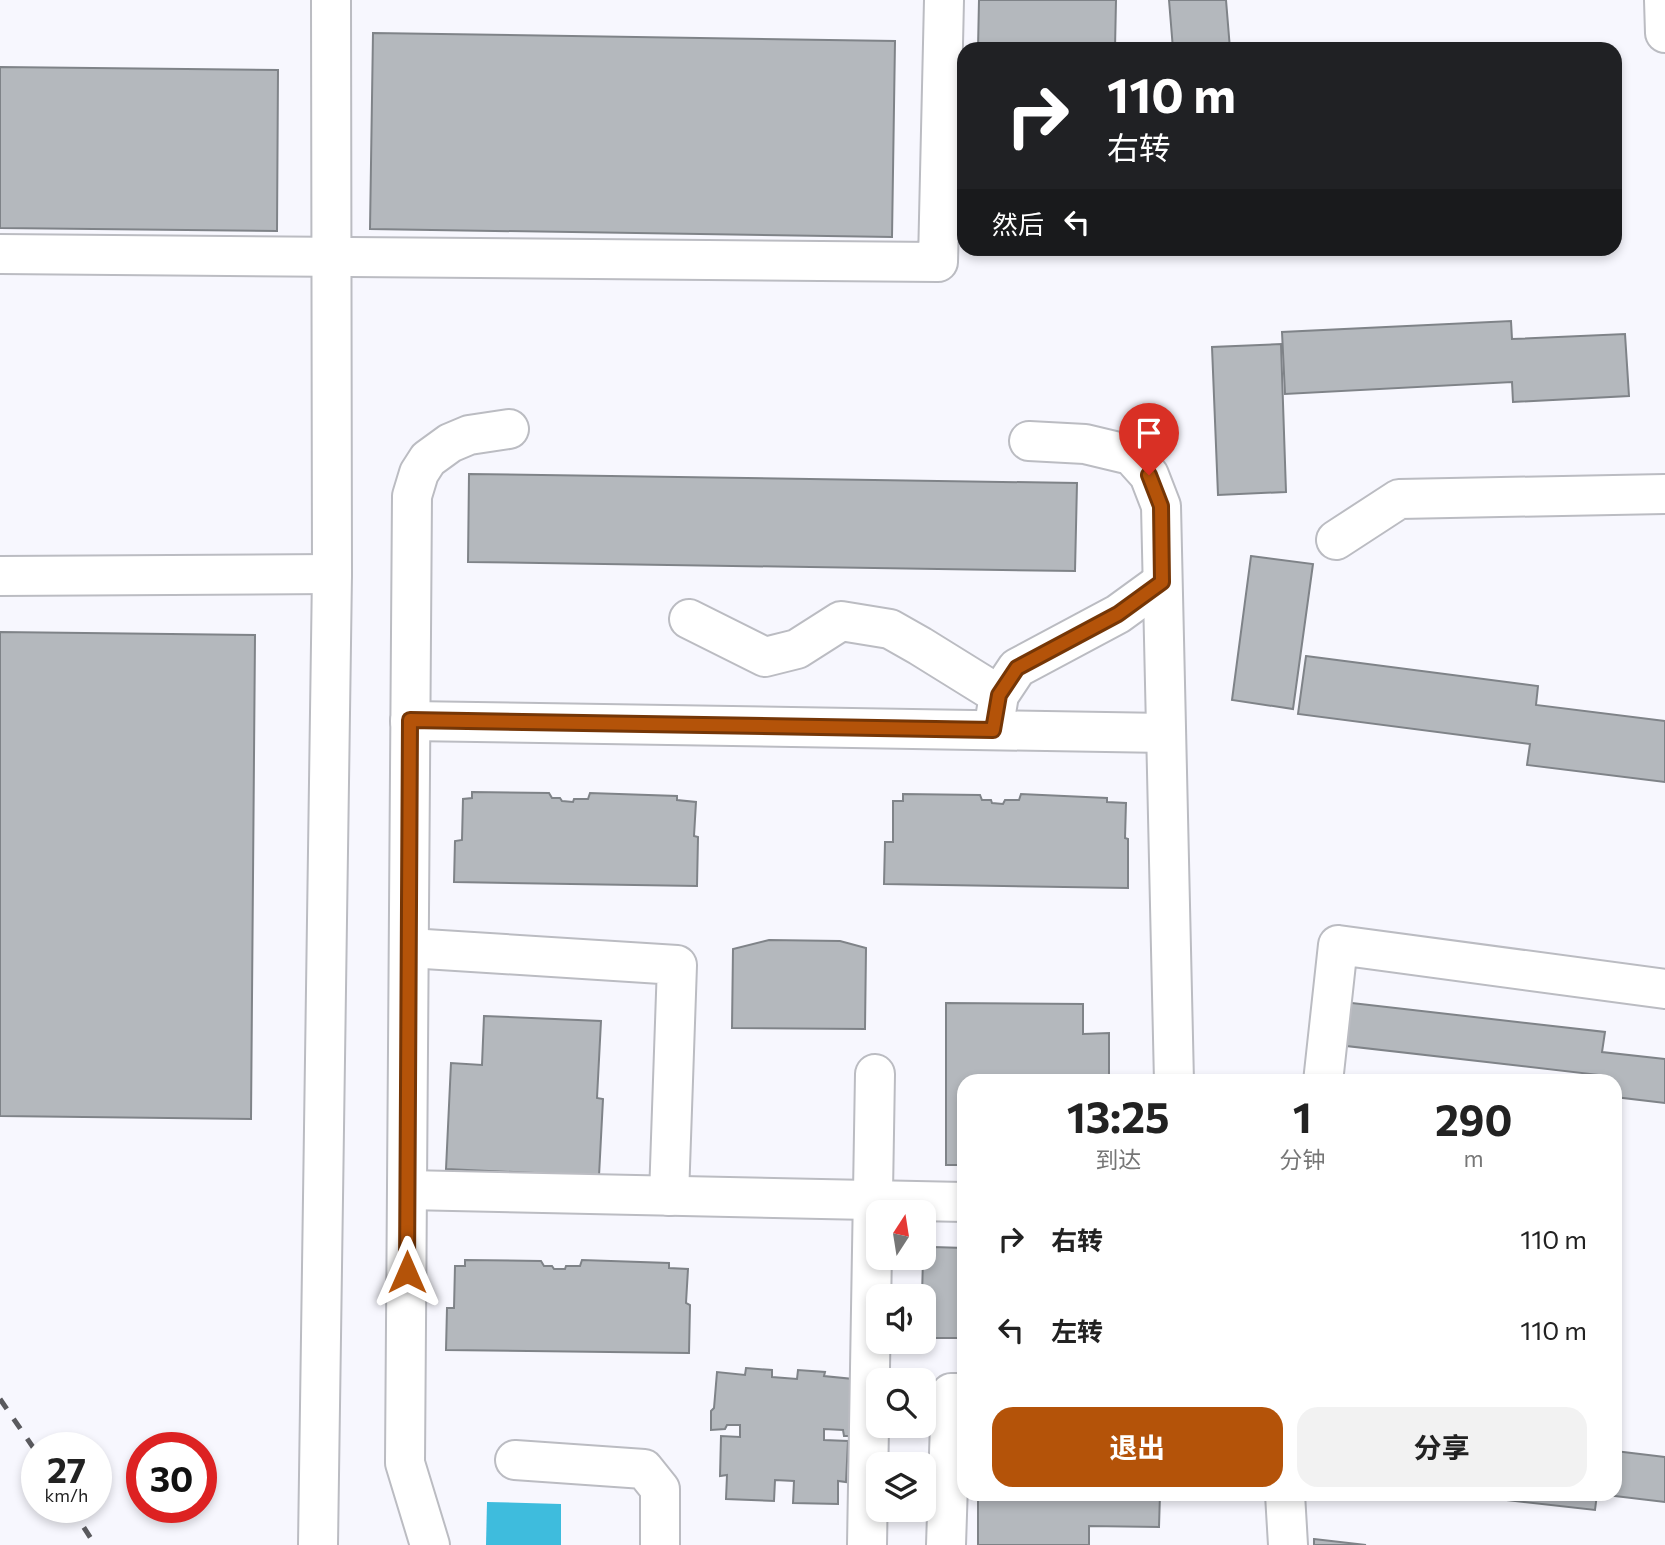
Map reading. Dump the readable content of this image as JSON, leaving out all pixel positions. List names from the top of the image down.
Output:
{
  "north": "top",
  "page": {
    "turn": ["110 m", "右转"],
    "then": "然后",
    "eta": [
      "13:25",
      "到达",
      "1",
      "分钟",
      "290",
      "m"
    ],
    "list": [
      {
        "name": "右转",
        "value": "110 m"
      },
      {
        "name": "左转",
        "value": "110 m"
      }
    ],
    "buttons": ["退出", "分享"],
    "speed": "27 km/h",
    "limit": "30"
  }
}
